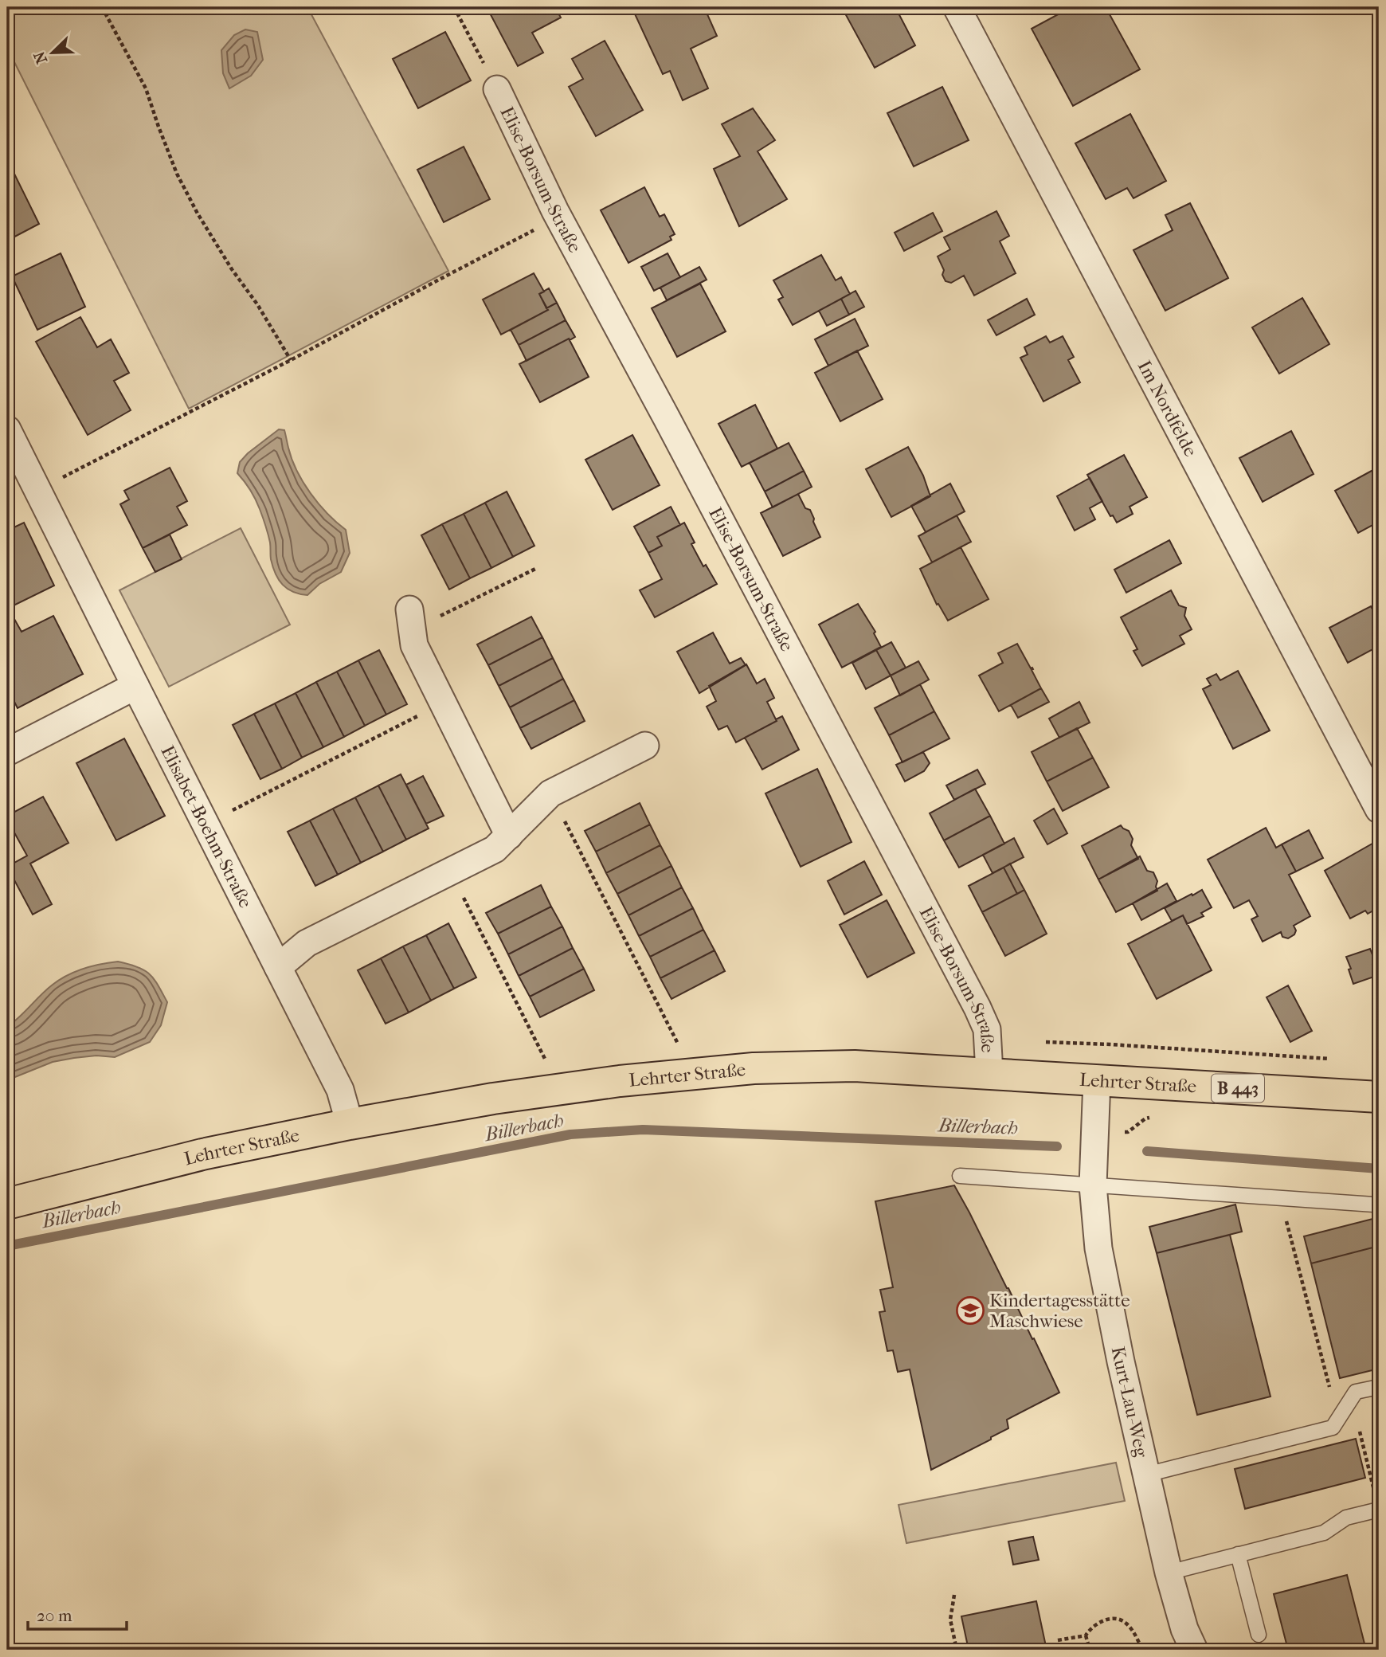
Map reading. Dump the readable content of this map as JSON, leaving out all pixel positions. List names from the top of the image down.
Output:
{
  "streets": {
    "main road": ["Lehrter Straße", "B 443"],
    "street": [
      "Elise-Borsum-Straße",
      "Im Nordfelde",
      "Elisabet-Boehm-Straße",
      "Kurt-Lau-Weg"
    ]
  },
  "crossings": [
    ["Elise-Borsum-Straße", "Lehrter Straße"],
    ["Elisabet-Boehm-Straße", "Lehrter Straße"],
    ["Lehrter Straße", "Kurt-Lau-Weg"]
  ],
  "water": ["Billerbach"],
  "places": {
    "school or university": ["Kindertagesstätte Maschwiese"]
  },
  "scale_bar": "20 m",
  "north": "bottom left"
}
